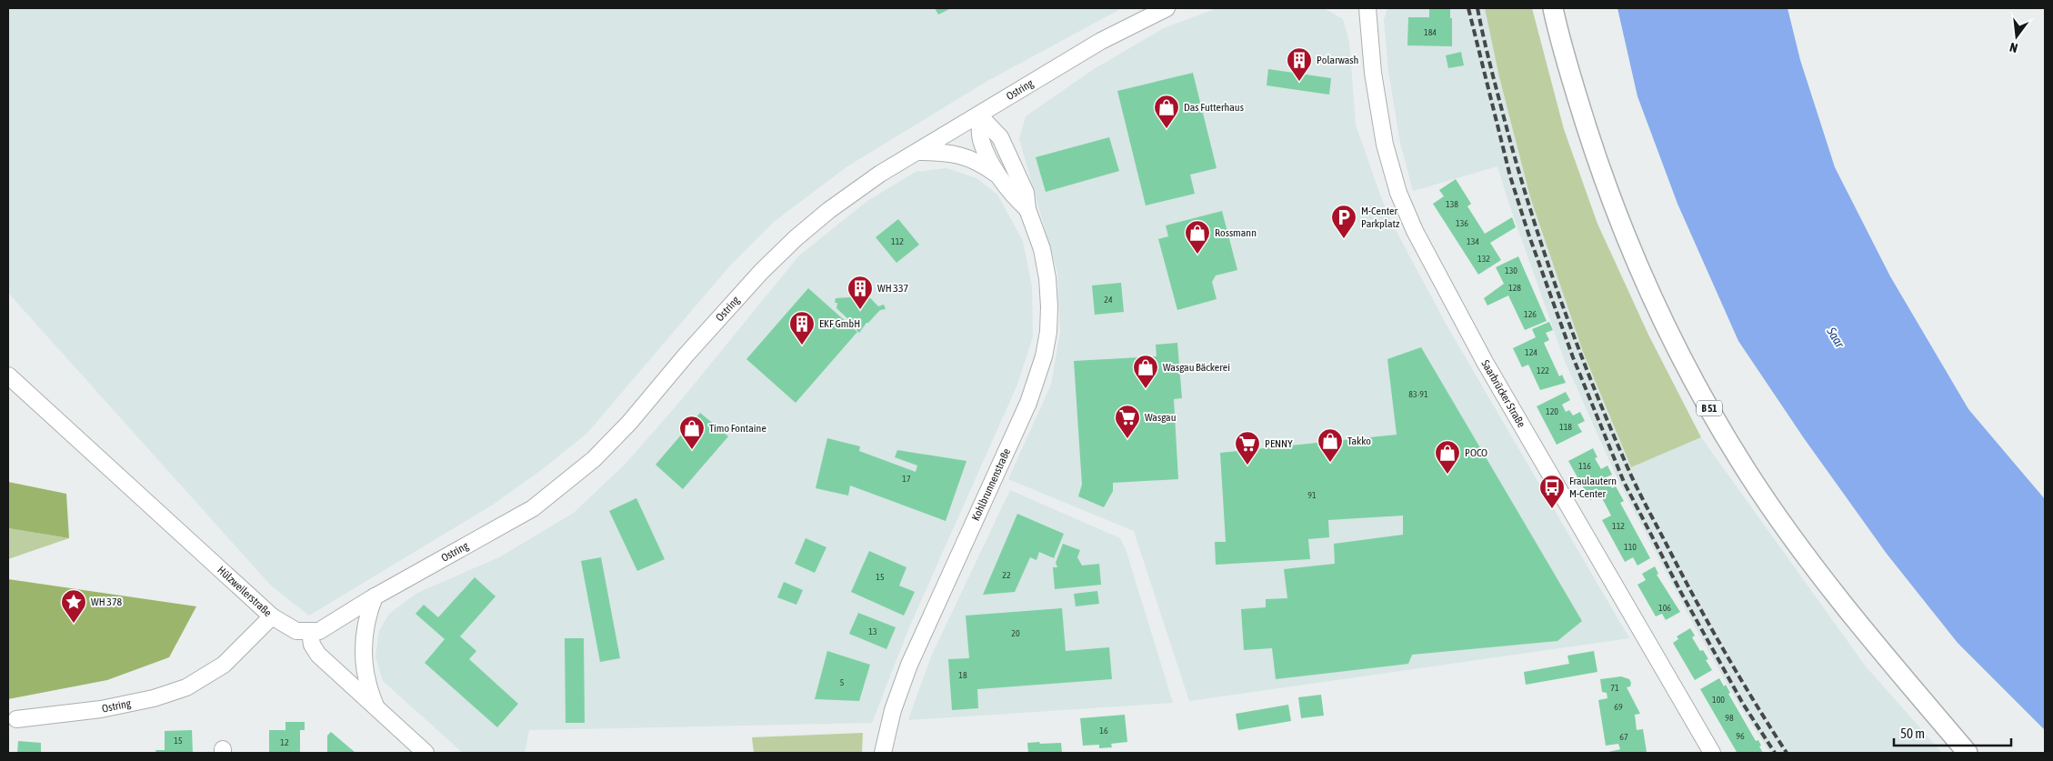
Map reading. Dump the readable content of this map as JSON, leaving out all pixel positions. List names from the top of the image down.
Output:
{
  "streets": {
    "main road": ["B 51"],
    "street": [
      "Ostring",
      "Saarbrücker Straße",
      "Kohlbrunnenstraße",
      "Hülzweilerstraße"
    ]
  },
  "crossings": [
    ["Ostring", "Kohlbrunnenstraße"],
    ["Ostring", "Hülzweilerstraße"]
  ],
  "water": ["Saar"],
  "places": {
    "building": ["Polarwash", "WH 337", "EKF GmbH"],
    "shop": [
      "Das Futterhaus",
      "Rossmann",
      "Wasgau Bäckerei",
      "Timo Fontaine",
      "Takko",
      "POCO"
    ],
    "parking": ["M-Center Parkplatz"],
    "supermarket": ["Wasgau", "PENNY"],
    "bus stop": ["Fraulautern M-Center"],
    "place": ["WH 378"]
  },
  "house_numbers": [
    "184",
    "138",
    "136",
    "112",
    "134",
    "132",
    "130",
    "128",
    "24",
    "126",
    "124",
    "122",
    "83-91",
    "120",
    "118",
    "116",
    "17",
    "91",
    "112",
    "110",
    "22",
    "15",
    "106",
    "13",
    "20",
    "18",
    "5",
    "71",
    "100",
    "69",
    "98",
    "16",
    "96",
    "67",
    "15",
    "12"
  ],
  "scale_bar": "50 m",
  "north": "bottom"
}
